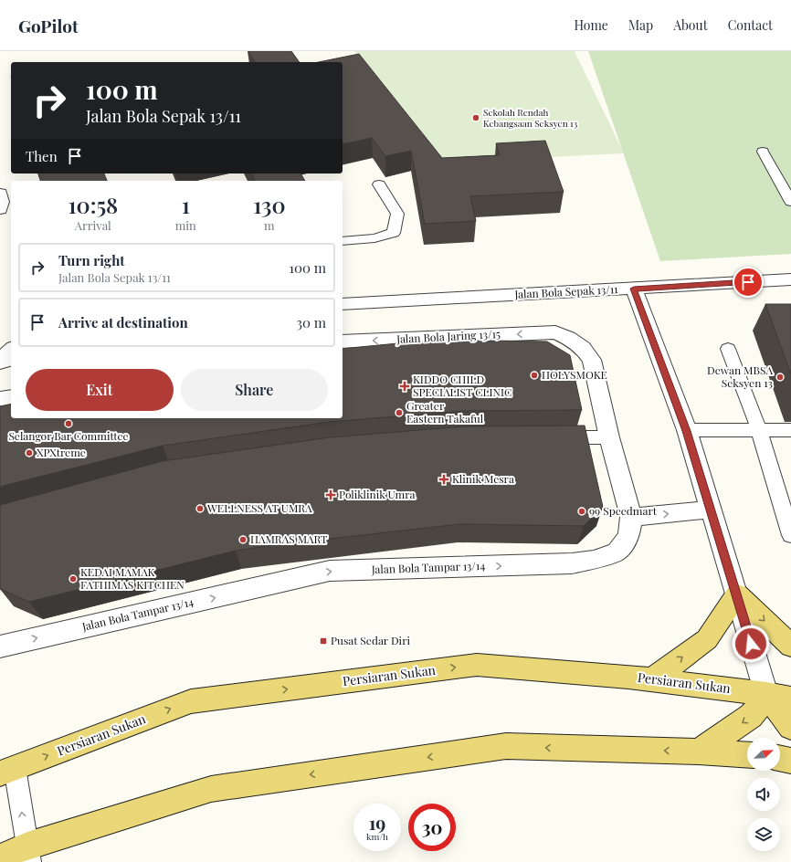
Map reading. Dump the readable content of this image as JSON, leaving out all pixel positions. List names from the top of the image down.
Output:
{
  "streets": {
    "main road": ["Persiaran Sukan"],
    "street": ["Jalan Bola Sepak 13/11", "Jalan Bola Jaring 13/15", "Jalan Bola Tampar 13/14"]
  },
  "crossings": [
    ["Jalan Bola Jaring 13/15", "Jalan Bola Tampar 13/14"]
  ],
  "one_way": ["Jalan Bola Jaring 13/15", "Jalan Bola Tampar 13/14"],
  "places": {
    "other": [
      "Sekolah Rendah Kebangsaan Seksyen 13",
      "HOLYSMOKE",
      "Dewan MBSA Seksyen 13",
      "Greater Eastern Takaful",
      "Selangor Bar Committee",
      "XPXtreme",
      "WELLNESS AT UMRA",
      "99 Speedmart",
      "HAMRAS MART",
      "KEDAI MAMAK FATHIMAS KITCHEN"
    ],
    "health": ["KIDDO CHILD SPECIALIST CLINIC", "Klinik Mesra", "Poliklinik Umra"],
    "transit": ["Pusat Sedar Diri"]
  },
  "north": "top right",
  "page": {
    "header": "GoPilot",
    "nav": [
      "Home",
      "Map",
      "About",
      "Contact"
    ],
    "turn": ["100 m", "Jalan Bola Sepak 13/11"],
    "then": "Then",
    "eta": [
      "10:58",
      "Arrival",
      "1",
      "min",
      "130",
      "m"
    ],
    "list": [
      {
        "name": "Turn right",
        "note": "Jalan Bola Sepak 13/11",
        "value": "100 m"
      },
      {
        "name": "Arrive at destination",
        "value": "30 m"
      }
    ],
    "buttons": ["Exit", "Share"],
    "speed": "19 km/h",
    "limit": "30"
  }
}
